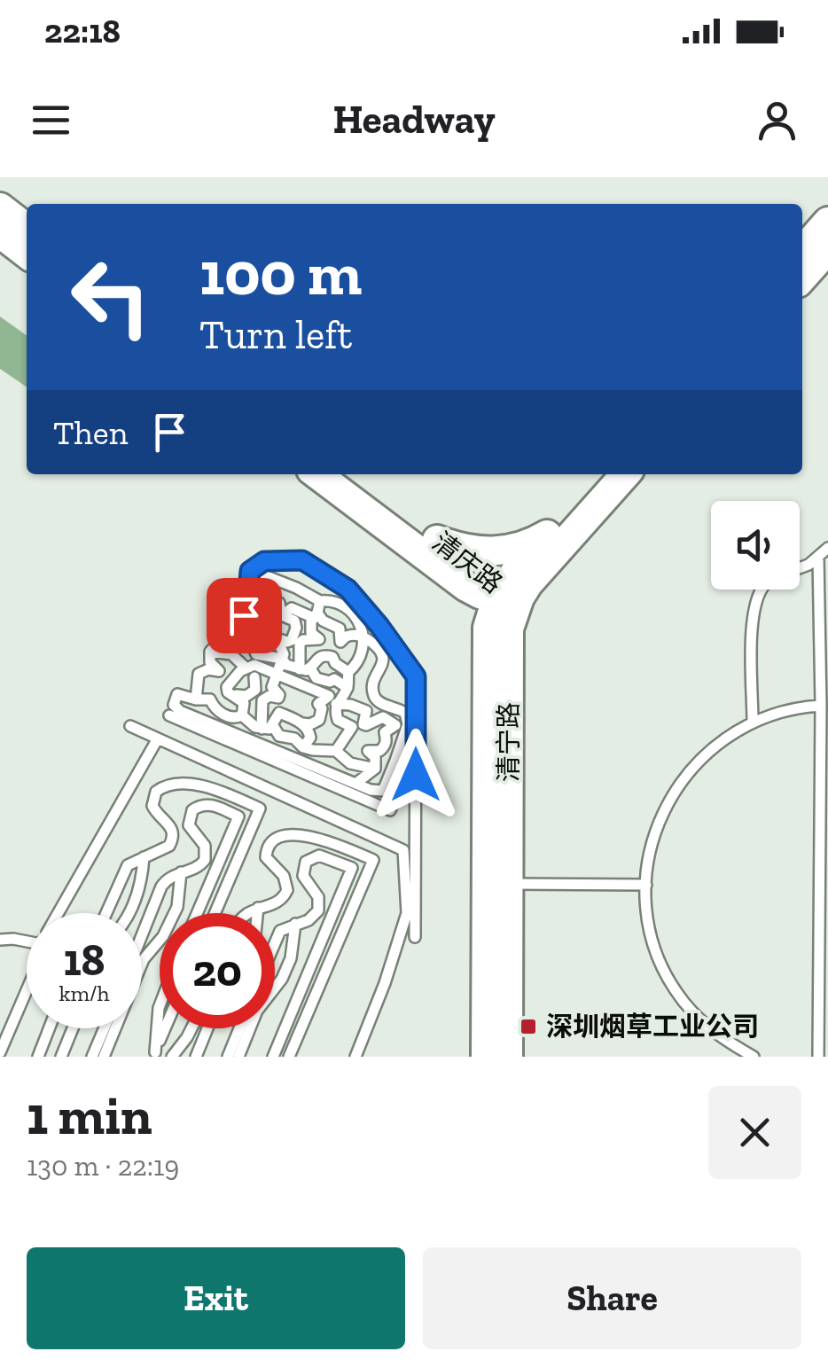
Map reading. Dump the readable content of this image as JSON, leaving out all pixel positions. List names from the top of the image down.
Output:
{
  "streets": {
    "street": ["清庆路", "清宁路"]
  },
  "crossings": [
    ["清庆路", "清宁路"]
  ],
  "places": {
    "transit": ["深圳烟草工业公司"]
  },
  "page": {
    "status": "22:18",
    "header": "Headway",
    "turn": ["100 m", "Turn left"],
    "then": "Then",
    "speed": "18 km/h",
    "limit": "20",
    "heading": ["1 min", "130 m · 22:19"],
    "buttons": ["Exit", "Share"]
  }
}
